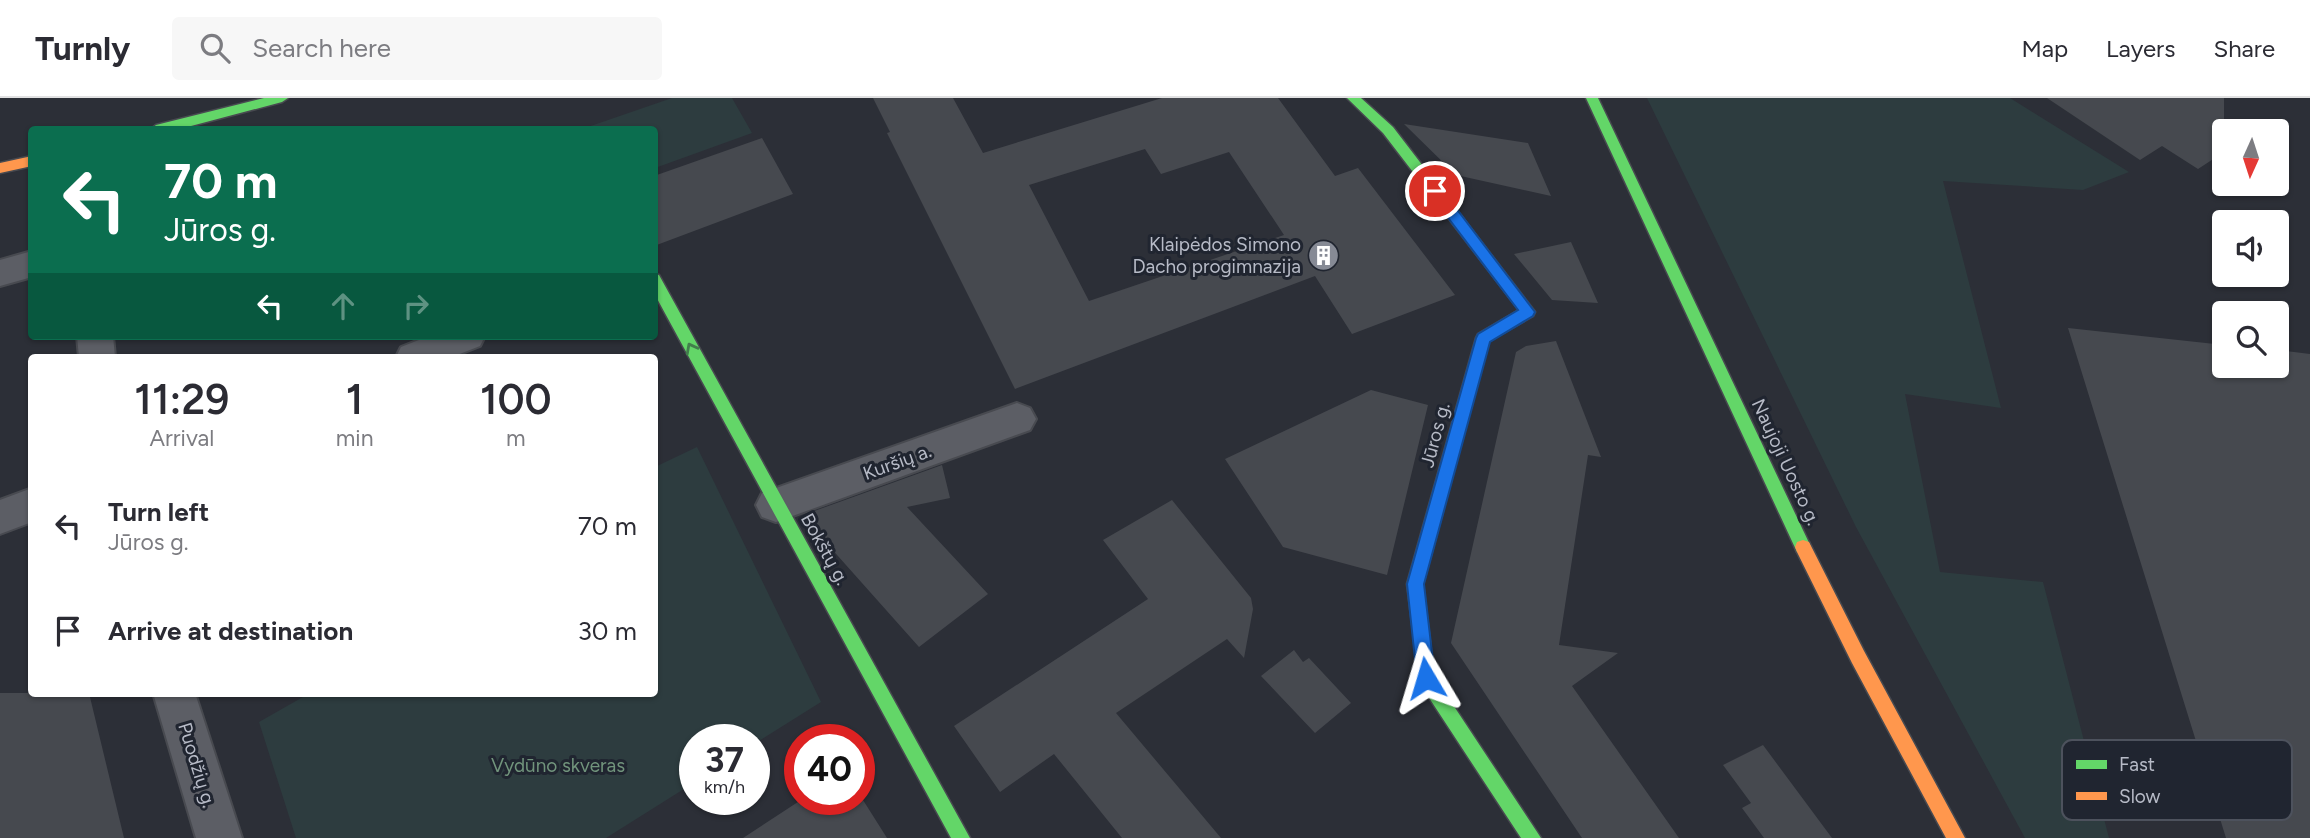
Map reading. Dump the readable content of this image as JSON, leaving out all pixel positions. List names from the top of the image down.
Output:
{
  "streets": {
    "street": [
      "Jūros g.",
      "Kuršių a.",
      "Naujoji Uosto g.",
      "Bokštų g.",
      "Puodžių g."
    ]
  },
  "crossings": [
    ["Kuršių a.", "Bokštų g."]
  ],
  "one_way": ["Bokštų g."],
  "parks": ["Vydūno skveras"],
  "places": {
    "building": ["Klaipėdos Simono Dacho progimnazija"]
  },
  "legend": ["Fast", "Slow"],
  "north": "bottom",
  "page": {
    "header": "Turnly",
    "search": "Search here",
    "nav": ["Map", "Layers", "Share"],
    "turn": ["70 m", "Jūros g."],
    "eta": [
      "11:29",
      "Arrival",
      "1",
      "min",
      "100",
      "m"
    ],
    "list": [
      {
        "name": "Turn left",
        "note": "Jūros g.",
        "value": "70 m"
      },
      {
        "name": "Arrive at destination",
        "value": "30 m"
      }
    ],
    "speed": "37 km/h",
    "limit": "40"
  }
}
